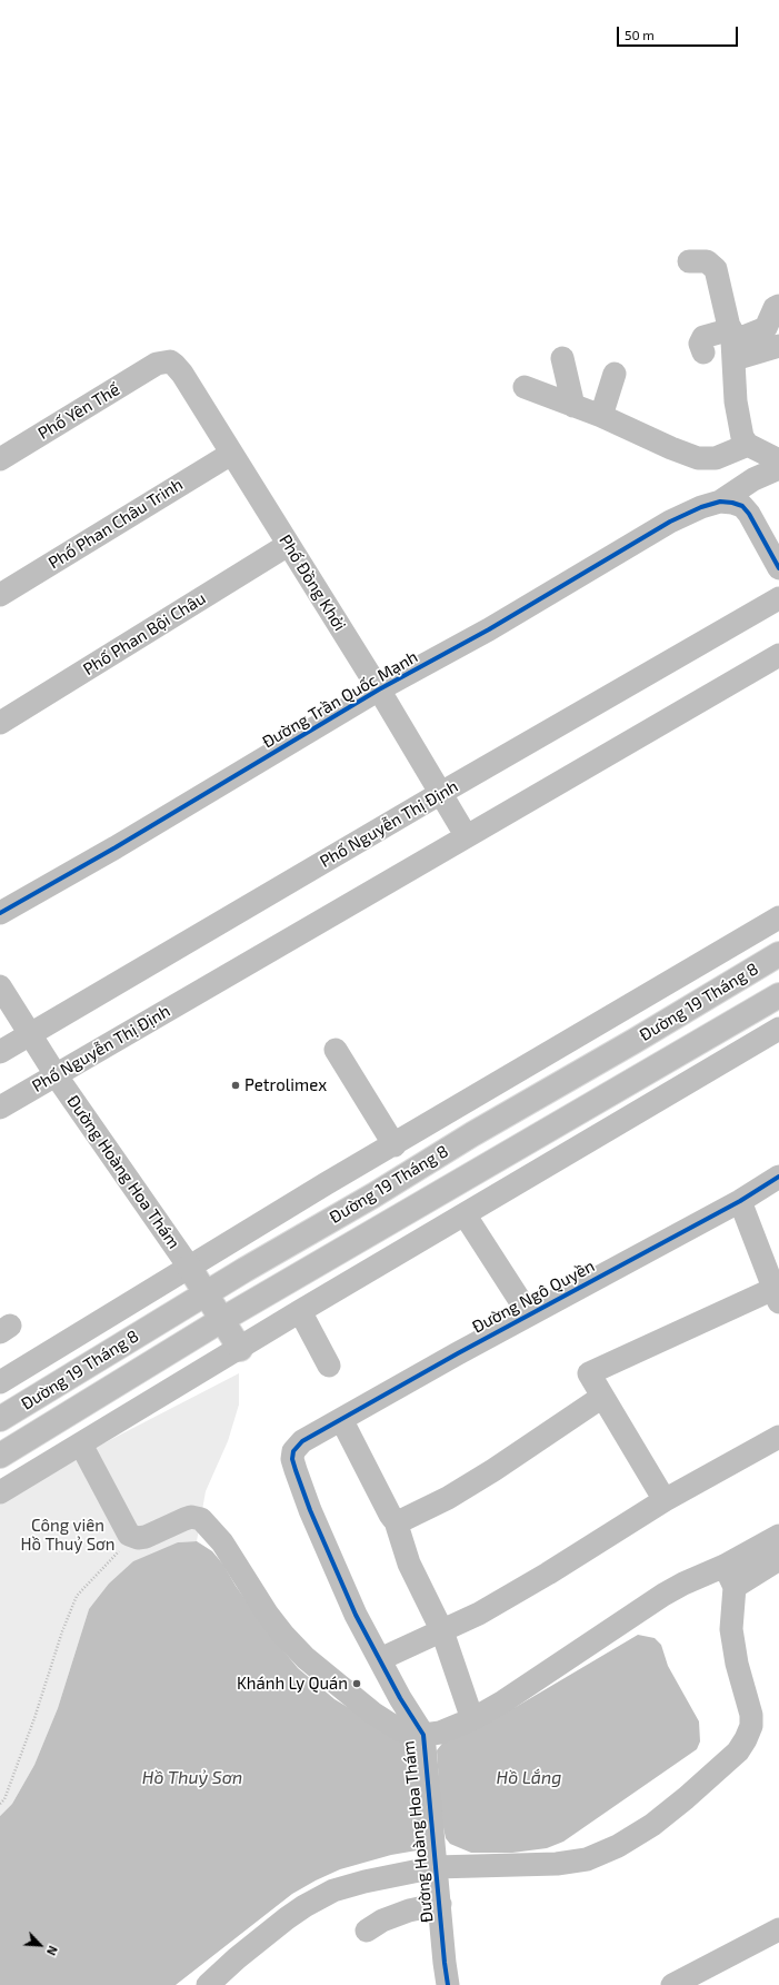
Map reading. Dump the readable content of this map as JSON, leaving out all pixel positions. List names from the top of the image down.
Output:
{
  "streets": {
    "highway": ["Đường 19 Tháng 8"],
    "street": [
      "Phố Yên Thế",
      "Phố Phan Châu Trinh",
      "Phố Đồng Khởi",
      "Phố Phan Bội Châu",
      "Đường Trần Quốc Mạnh",
      "Phố Nguyễn Thị Định",
      "Đường Hoàng Hoa Thám",
      "Đường Ngô Quyền"
    ]
  },
  "crossings": [
    ["Phố Yên Thế", "Phố Đồng Khởi"],
    ["Phố Phan Châu Trinh", "Phố Đồng Khởi"],
    ["Phố Đồng Khởi", "Phố Phan Bội Châu"],
    ["Phố Đồng Khởi", "Đường Trần Quốc Mạnh"],
    ["Phố Đồng Khởi", "Phố Nguyễn Thị Định"],
    ["Phố Nguyễn Thị Định", "Đường Hoàng Hoa Thám"],
    ["Đường 19 Tháng 8", "Đường Hoàng Hoa Thám"],
    ["Đường Hoàng Hoa Thám", "Đường Ngô Quyền"]
  ],
  "water": ["Hồ Thuỷ Sơn", "Hồ Lắng"],
  "parks": ["Công viên Hồ Thuỷ Sơn"],
  "places": ["Petrolimex", "Khánh Ly Quán"],
  "scale_bar": "50 m",
  "north": "bottom right"
}
